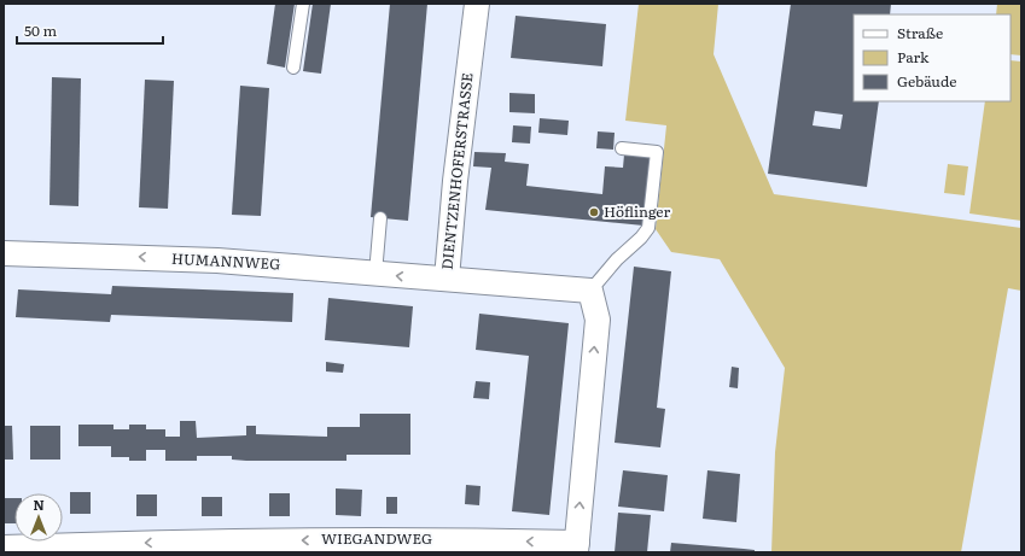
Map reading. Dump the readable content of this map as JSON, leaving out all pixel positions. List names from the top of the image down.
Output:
{
  "streets": {
    "street": ["DIENTZENHOFERSTRASSE", "HUMANNWEG", "WIEGANDWEG"]
  },
  "crossings": [
    ["DIENTZENHOFERSTRASSE", "HUMANNWEG"]
  ],
  "one_way": ["HUMANNWEG", "WIEGANDWEG"],
  "places": ["Höflinger"],
  "legend": ["Straße", "Park", "Gebäude"],
  "scale_bar": "50 m",
  "north": "top"
}
